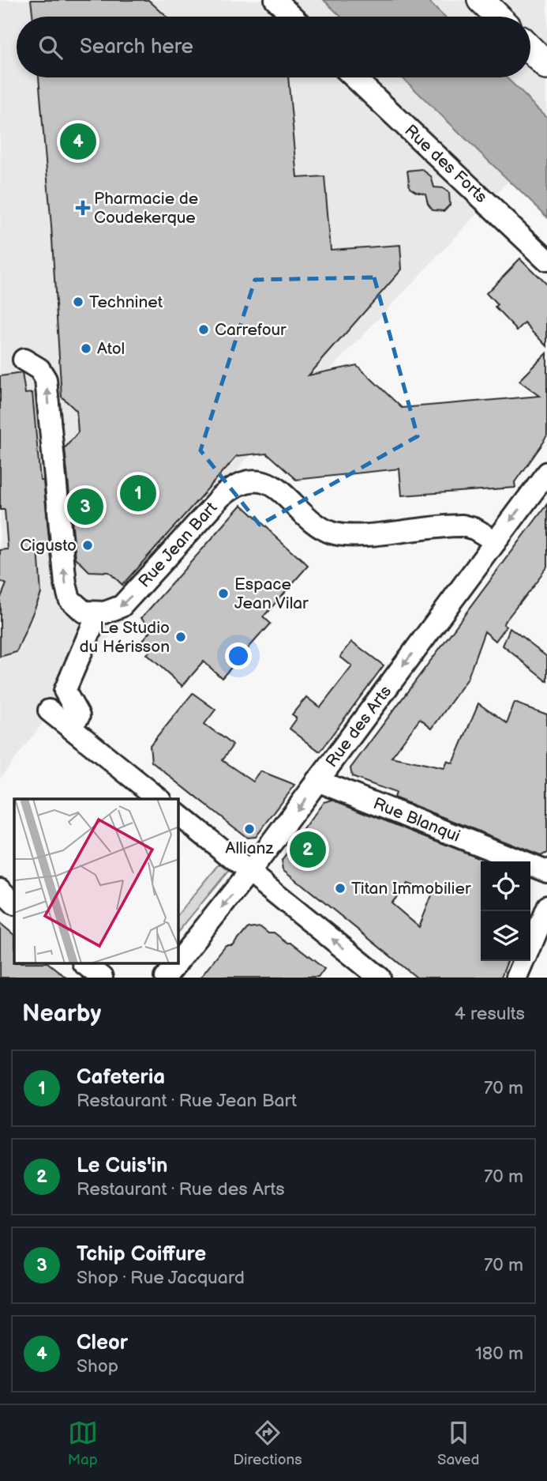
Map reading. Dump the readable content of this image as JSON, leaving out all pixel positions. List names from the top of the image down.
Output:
{
  "streets": {
    "street": [
      "Rue des Forts",
      "Rue Jean Bart",
      "Rue des Arts",
      "Rue Blanqui"
    ]
  },
  "crossings": [
    ["Rue Jean Bart", "Rue des Arts"],
    ["Rue des Arts", "Rue Blanqui"]
  ],
  "one_way": ["Rue Jean Bart", "Rue des Arts"],
  "places": {
    "health": ["Pharmacie de Coudekerque"],
    "other": [
      "Techninet",
      "Carrefour",
      "Atol",
      "Cigusto",
      "Espace Jean Vilar",
      "Le Studio du Hérisson",
      "Allianz",
      "Titan Immobilier"
    ]
  },
  "page": {
    "search": "Search here",
    "pins": [
      "4",
      "1",
      "3",
      "2"
    ],
    "heading": ["Nearby", "4 results"],
    "list": [
      {
        "mark": "1",
        "name": "Cafeteria",
        "note": "Restaurant · Rue Jean Bart",
        "value": "70 m"
      },
      {
        "mark": "2",
        "name": "Le Cuis'in",
        "note": "Restaurant · Rue des Arts",
        "value": "70 m"
      },
      {
        "mark": "3",
        "name": "Tchip Coiffure",
        "note": "Shop · Rue Jacquard",
        "value": "70 m"
      },
      {
        "mark": "4",
        "name": "Cleor",
        "note": "Shop",
        "value": "180 m"
      }
    ],
    "nav": ["Map", "Directions", "Saved"]
  }
}
